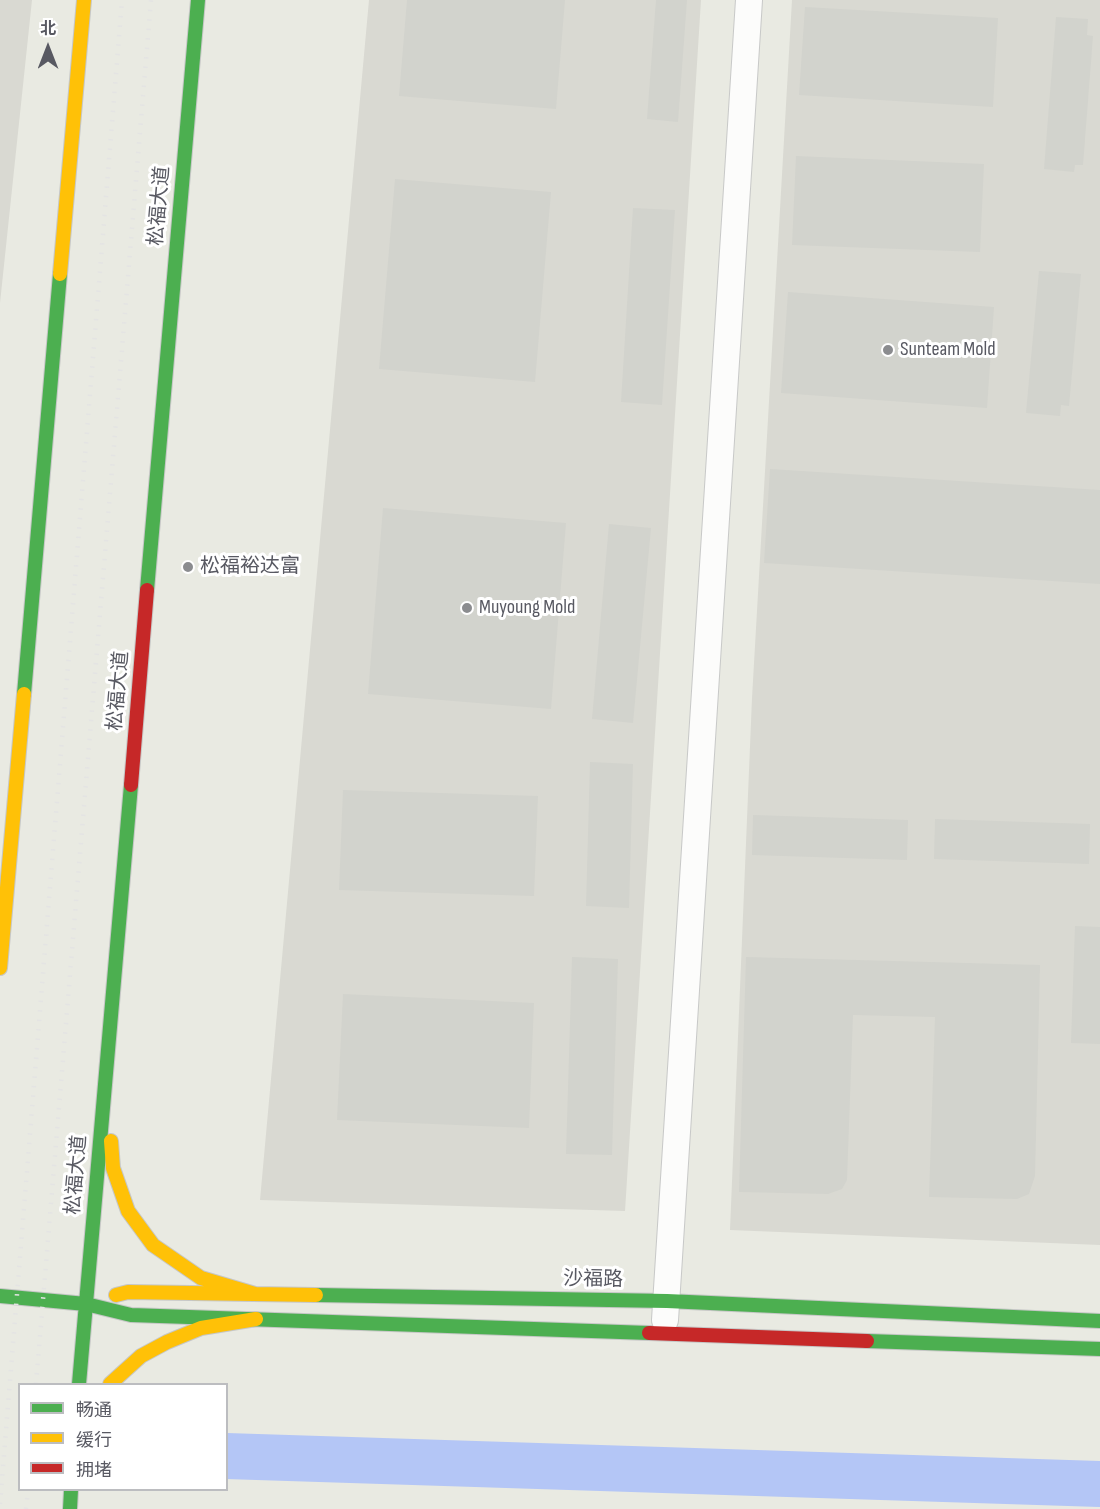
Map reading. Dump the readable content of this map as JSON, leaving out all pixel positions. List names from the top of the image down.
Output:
{
  "streets": {
    "main road": ["松福大道", "沙福路"]
  },
  "crossings": [
    ["松福大道", "沙福路"]
  ],
  "places": ["Sunteam Mold", "松福裕达富", "Muyoung Mold"],
  "legend": ["畅通", "缓行", "拥堵"],
  "north": "top"
}
